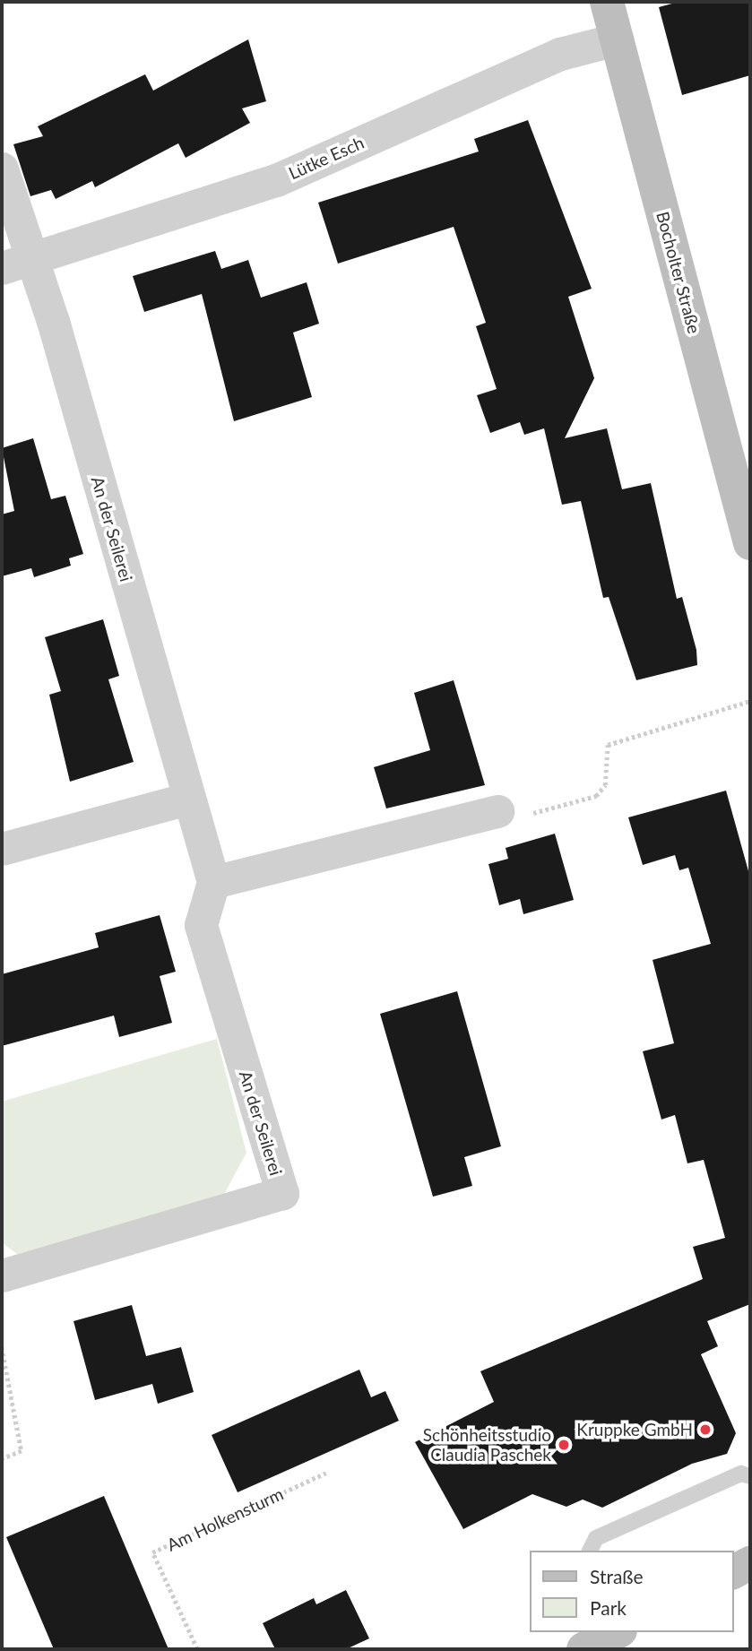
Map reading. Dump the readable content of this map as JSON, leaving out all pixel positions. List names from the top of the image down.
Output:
{
  "streets": {
    "street": ["Lütke Esch", "Bocholter Straße", "An der Seilerei"],
    "path": ["Am Holkensturm"]
  },
  "crossings": [
    ["Lütke Esch", "Bocholter Straße"],
    ["Lütke Esch", "An der Seilerei"]
  ],
  "places": ["Kruppke GmbH", "Schönheitsstudio Claudia Paschek"],
  "legend": ["Straße", "Park"]
}
